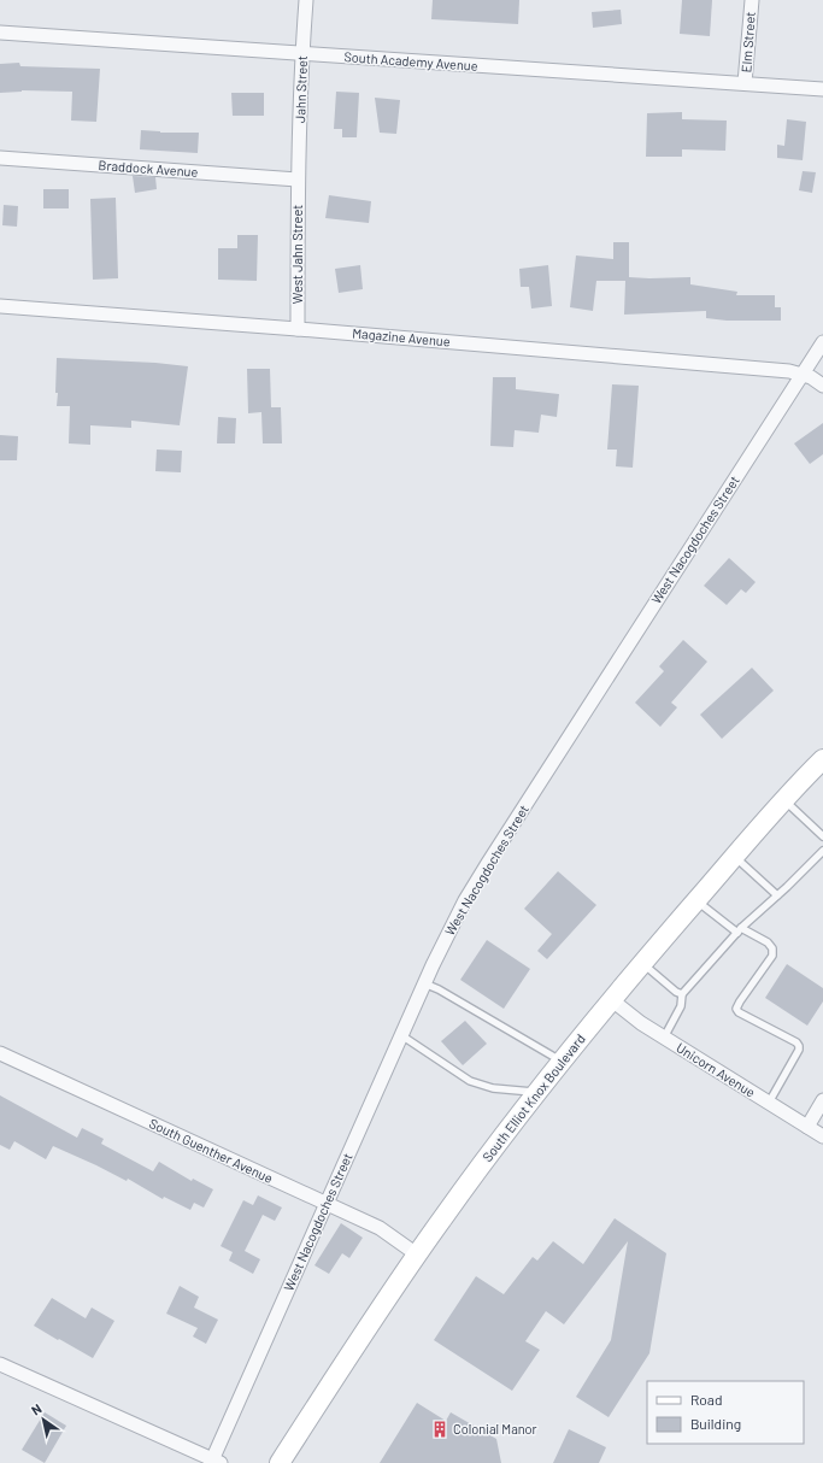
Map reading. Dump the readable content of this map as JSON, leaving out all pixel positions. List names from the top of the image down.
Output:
{
  "streets": {
    "main road": ["South Elliot Knox Boulevard"],
    "street": [
      "Elm Street",
      "South Academy Avenue",
      "Jahn Street",
      "Braddock Avenue",
      "West Jahn Street",
      "Magazine Avenue",
      "West Nacogdoches Street",
      "Unicorn Avenue",
      "South Guenther Avenue"
    ]
  },
  "crossings": [
    ["Elm Street", "South Academy Avenue"],
    ["South Academy Avenue", "Jahn Street"],
    ["Jahn Street", "Braddock Avenue"],
    ["Jahn Street", "West Jahn Street"],
    ["Braddock Avenue", "West Jahn Street"],
    ["West Jahn Street", "Magazine Avenue"],
    ["Magazine Avenue", "West Nacogdoches Street"],
    ["West Nacogdoches Street", "South Guenther Avenue"],
    ["Unicorn Avenue", "South Elliot Knox Boulevard"],
    ["South Elliot Knox Boulevard", "South Guenther Avenue"]
  ],
  "places": {
    "building": ["Colonial Manor"]
  },
  "legend": ["Road", "Building"],
  "north": "top left"
}
